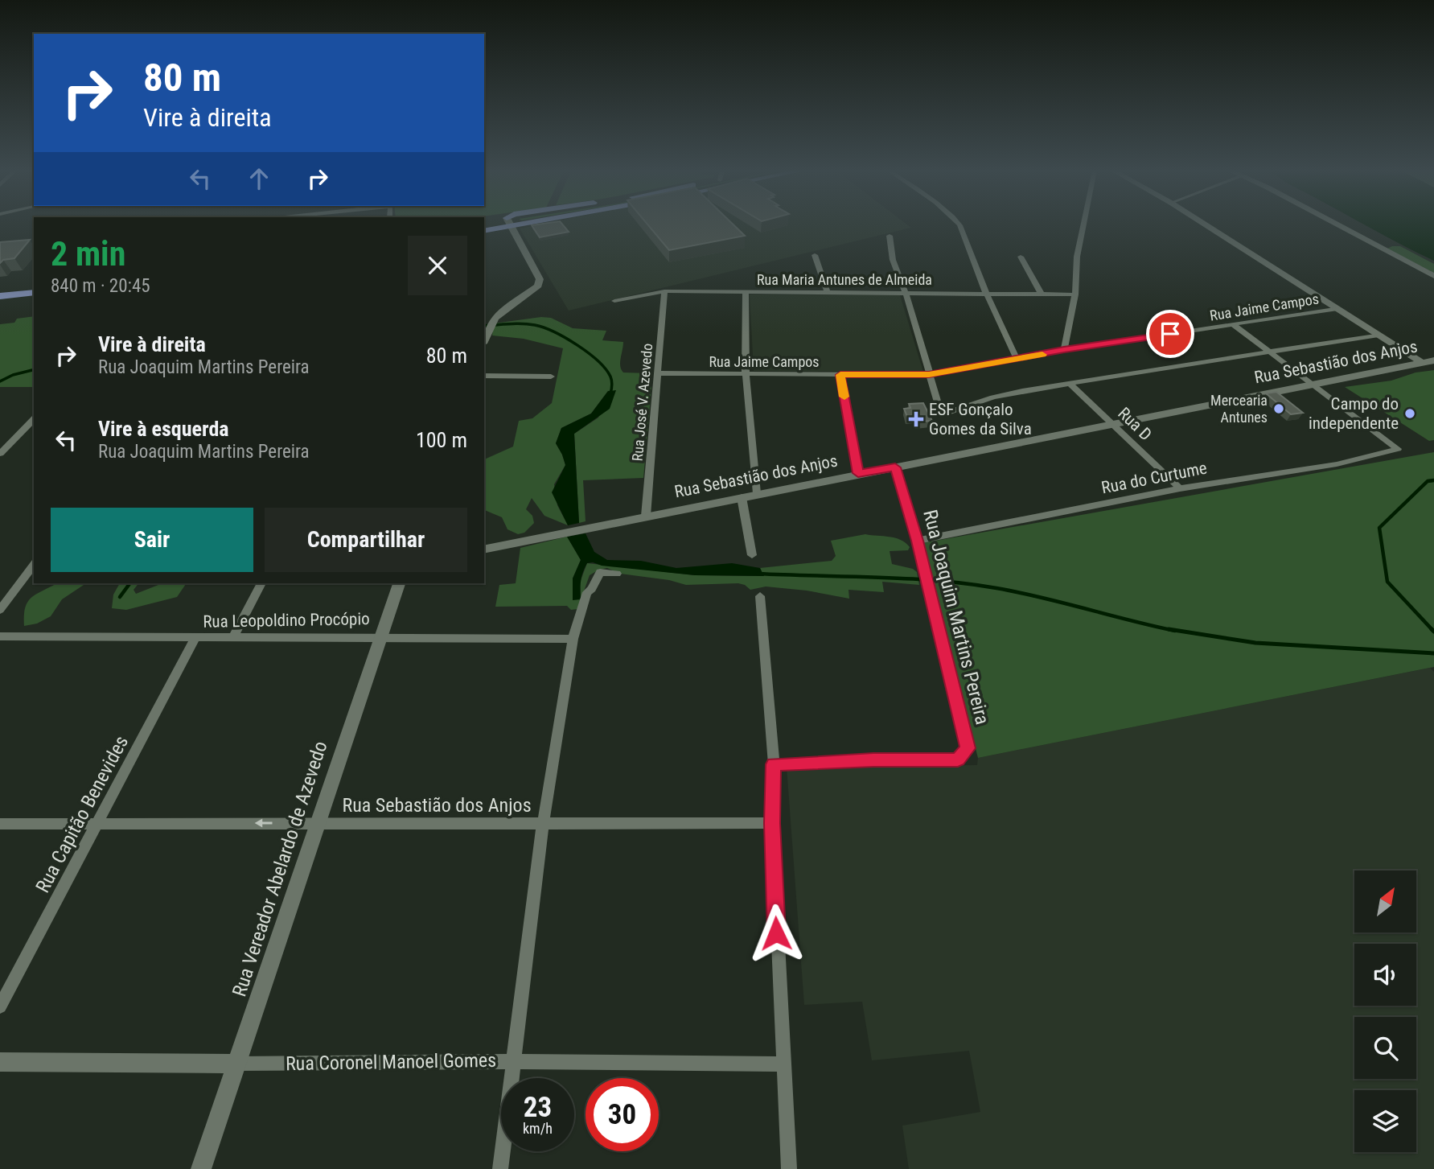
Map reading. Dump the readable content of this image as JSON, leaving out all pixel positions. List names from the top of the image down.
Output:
{
  "streets": {
    "street": [
      "Rua Maria Antunes de Almeida",
      "Rua Jaime Campos",
      "Rua Sebastião dos Anjos",
      "Rua José V. Azevedo",
      "Rua D",
      "Rua do Curtume",
      "Rua Joaquim Martins Pereira",
      "Rua Leopoldino Procópio",
      "Rua Capitão Benevides",
      "Rua Vereador Abelardo de Azevedo",
      "Rua Coronel Manoel Gomes"
    ]
  },
  "crossings": [
    ["Rua Maria Antunes de Almeida", "Rua José V. Azevedo"],
    ["Rua Jaime Campos", "Rua José V. Azevedo"],
    ["Rua Sebastião dos Anjos", "Rua José V. Azevedo"],
    ["Rua Sebastião dos Anjos", "Rua D"],
    ["Rua Sebastião dos Anjos", "Rua do Curtume"],
    ["Rua Sebastião dos Anjos", "Rua Joaquim Martins Pereira"],
    ["Rua Sebastião dos Anjos", "Rua Capitão Benevides"],
    ["Rua Sebastião dos Anjos", "Rua Vereador Abelardo de Azevedo"],
    ["Rua D", "Rua do Curtume"],
    ["Rua do Curtume", "Rua Joaquim Martins Pereira"],
    ["Rua Leopoldino Procópio", "Rua Capitão Benevides"],
    ["Rua Leopoldino Procópio", "Rua Vereador Abelardo de Azevedo"],
    ["Rua Vereador Abelardo de Azevedo", "Rua Coronel Manoel Gomes"]
  ],
  "places": {
    "other": ["Mercearia Antunes", "Campo do independente"],
    "health": ["ESF Gonçalo Gomes da Silva"]
  },
  "north": "top right",
  "page": {
    "turn": ["80 m", "Vire à direita"],
    "heading": ["2 min", "840 m · 20:45"],
    "list": [
      {
        "name": "Vire à direita",
        "note": "Rua Joaquim Martins Pereira",
        "value": "80 m"
      },
      {
        "name": "Vire à esquerda",
        "note": "Rua Joaquim Martins Pereira",
        "value": "100 m"
      }
    ],
    "buttons": ["Sair", "Compartilhar"],
    "speed": "23 km/h",
    "limit": "30"
  }
}
